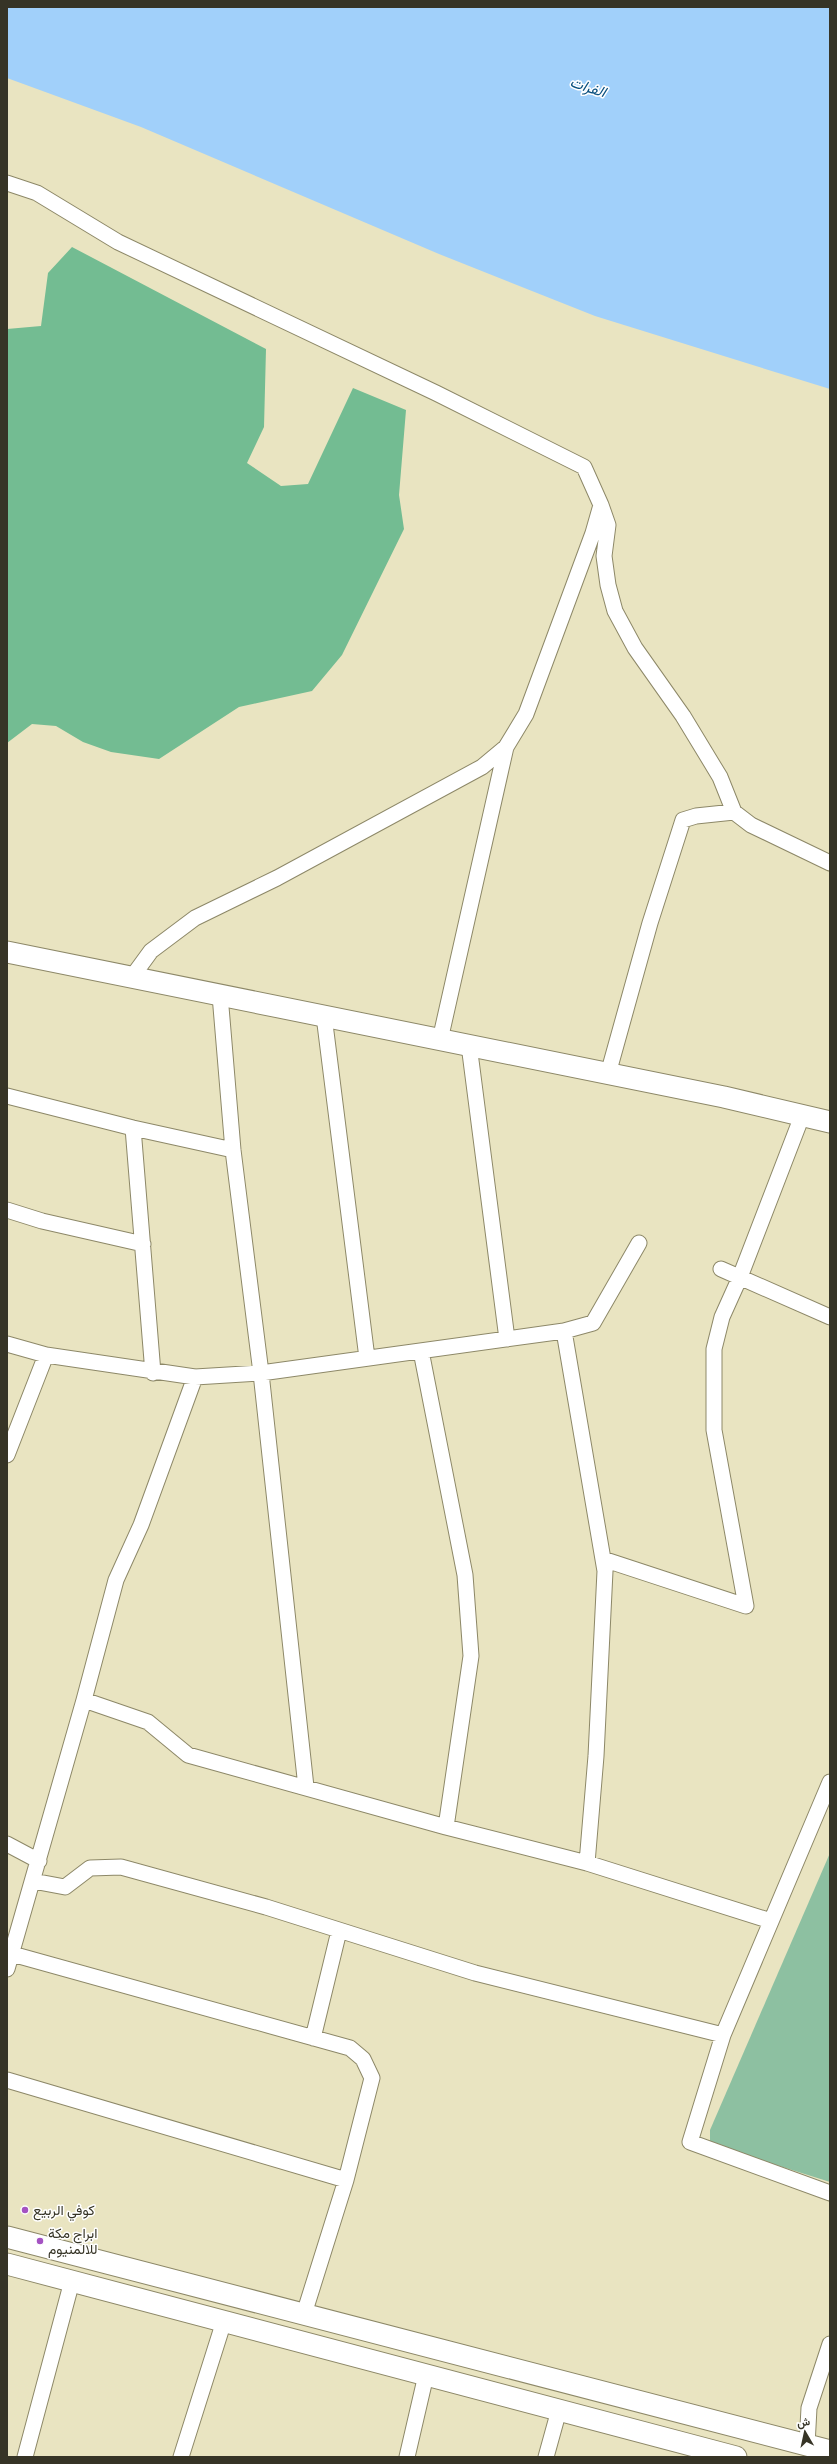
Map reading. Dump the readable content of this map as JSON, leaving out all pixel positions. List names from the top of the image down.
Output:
{
  "water": ["الفرات"],
  "places": ["كوفي الربيع", "ابراج مكة للالمنيوم"],
  "north": "top"
}
